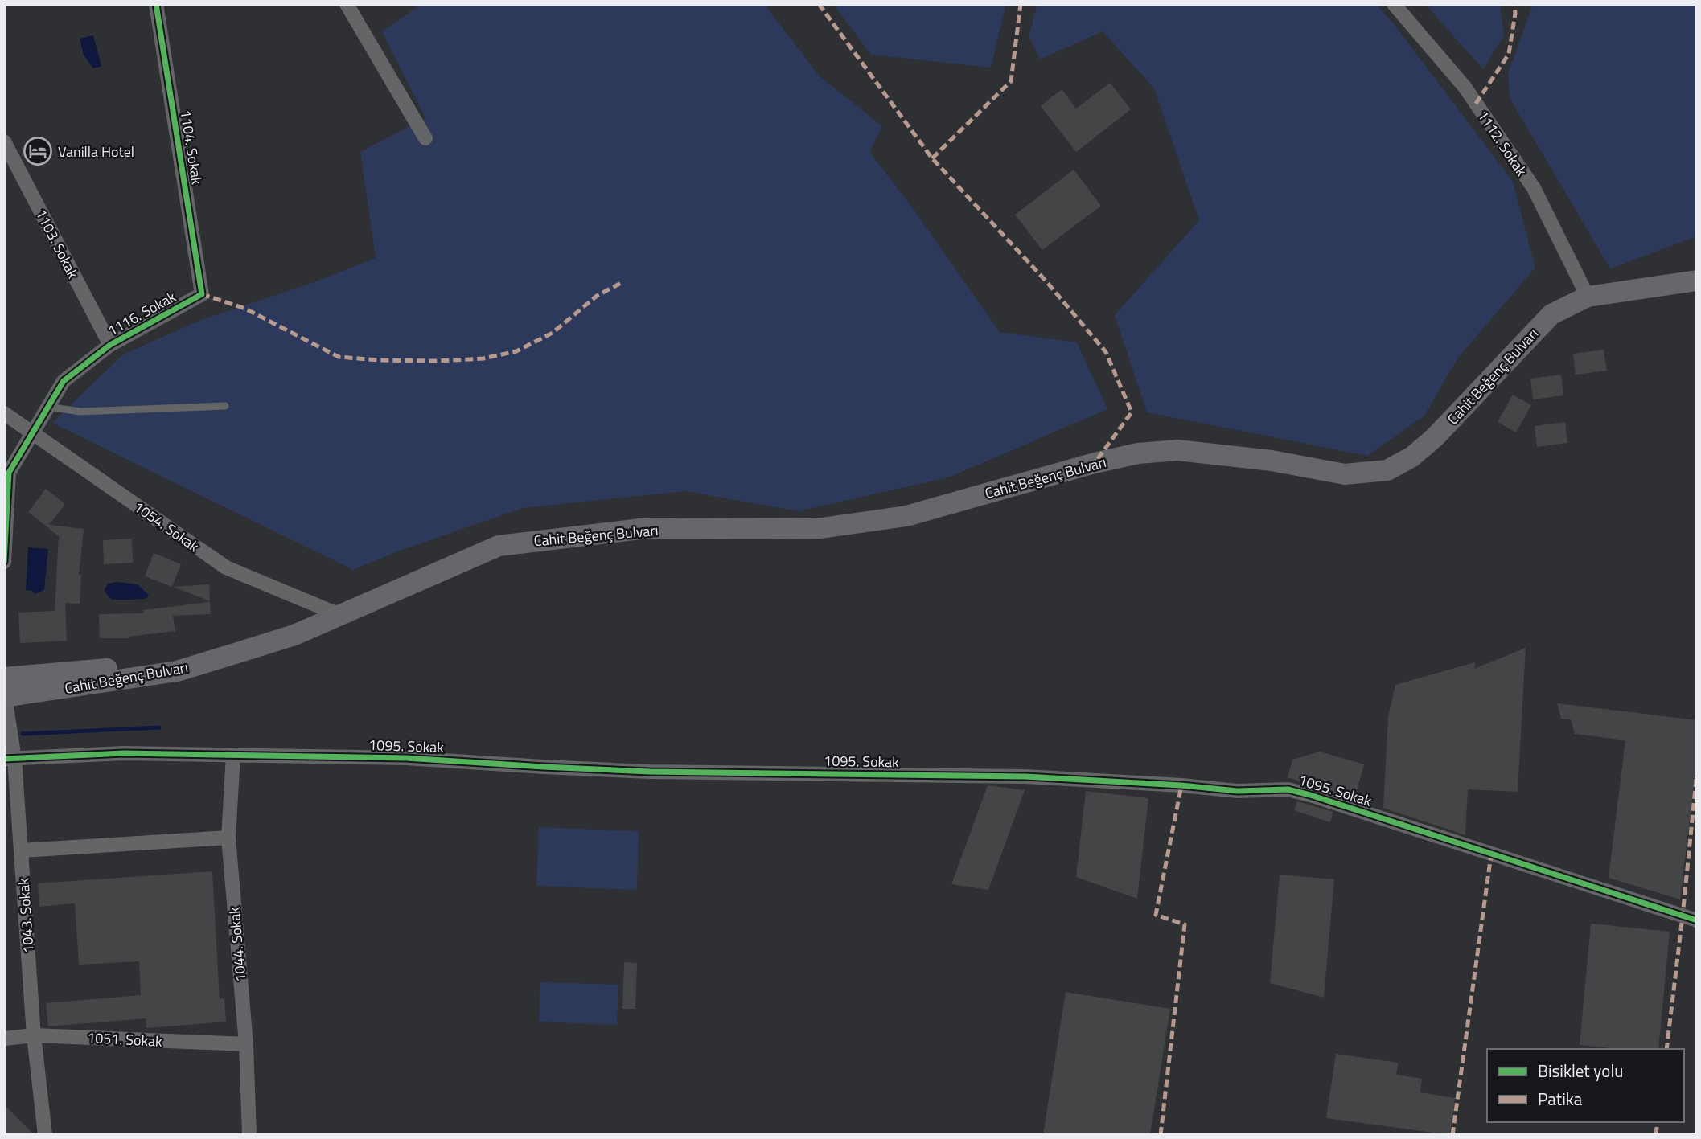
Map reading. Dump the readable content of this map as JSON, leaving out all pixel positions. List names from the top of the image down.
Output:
{
  "streets": {
    "main road": ["Cahit Beğenç Bulvarı"],
    "street": [
      "1112. Sokak",
      "1104. Sokak",
      "1103. Sokak",
      "1116. Sokak",
      "1054. Sokak",
      "1095. Sokak",
      "1043. Sokak",
      "1044. Sokak",
      "1051. Sokak"
    ]
  },
  "crossings": [
    ["1112. Sokak", "Cahit Beğenç Bulvarı"],
    ["1104. Sokak", "1116. Sokak"],
    ["1103. Sokak", "1116. Sokak"],
    ["1116. Sokak", "1054. Sokak"],
    ["Cahit Beğenç Bulvarı", "1054. Sokak"],
    ["Cahit Beğenç Bulvarı", "1043. Sokak"],
    ["1095. Sokak", "1043. Sokak"],
    ["1095. Sokak", "1044. Sokak"],
    ["1043. Sokak", "1051. Sokak"],
    ["1044. Sokak", "1051. Sokak"]
  ],
  "places": {
    "hotel": ["Vanilla Hotel"]
  },
  "legend": ["Bisiklet yolu", "Patika"]
}
